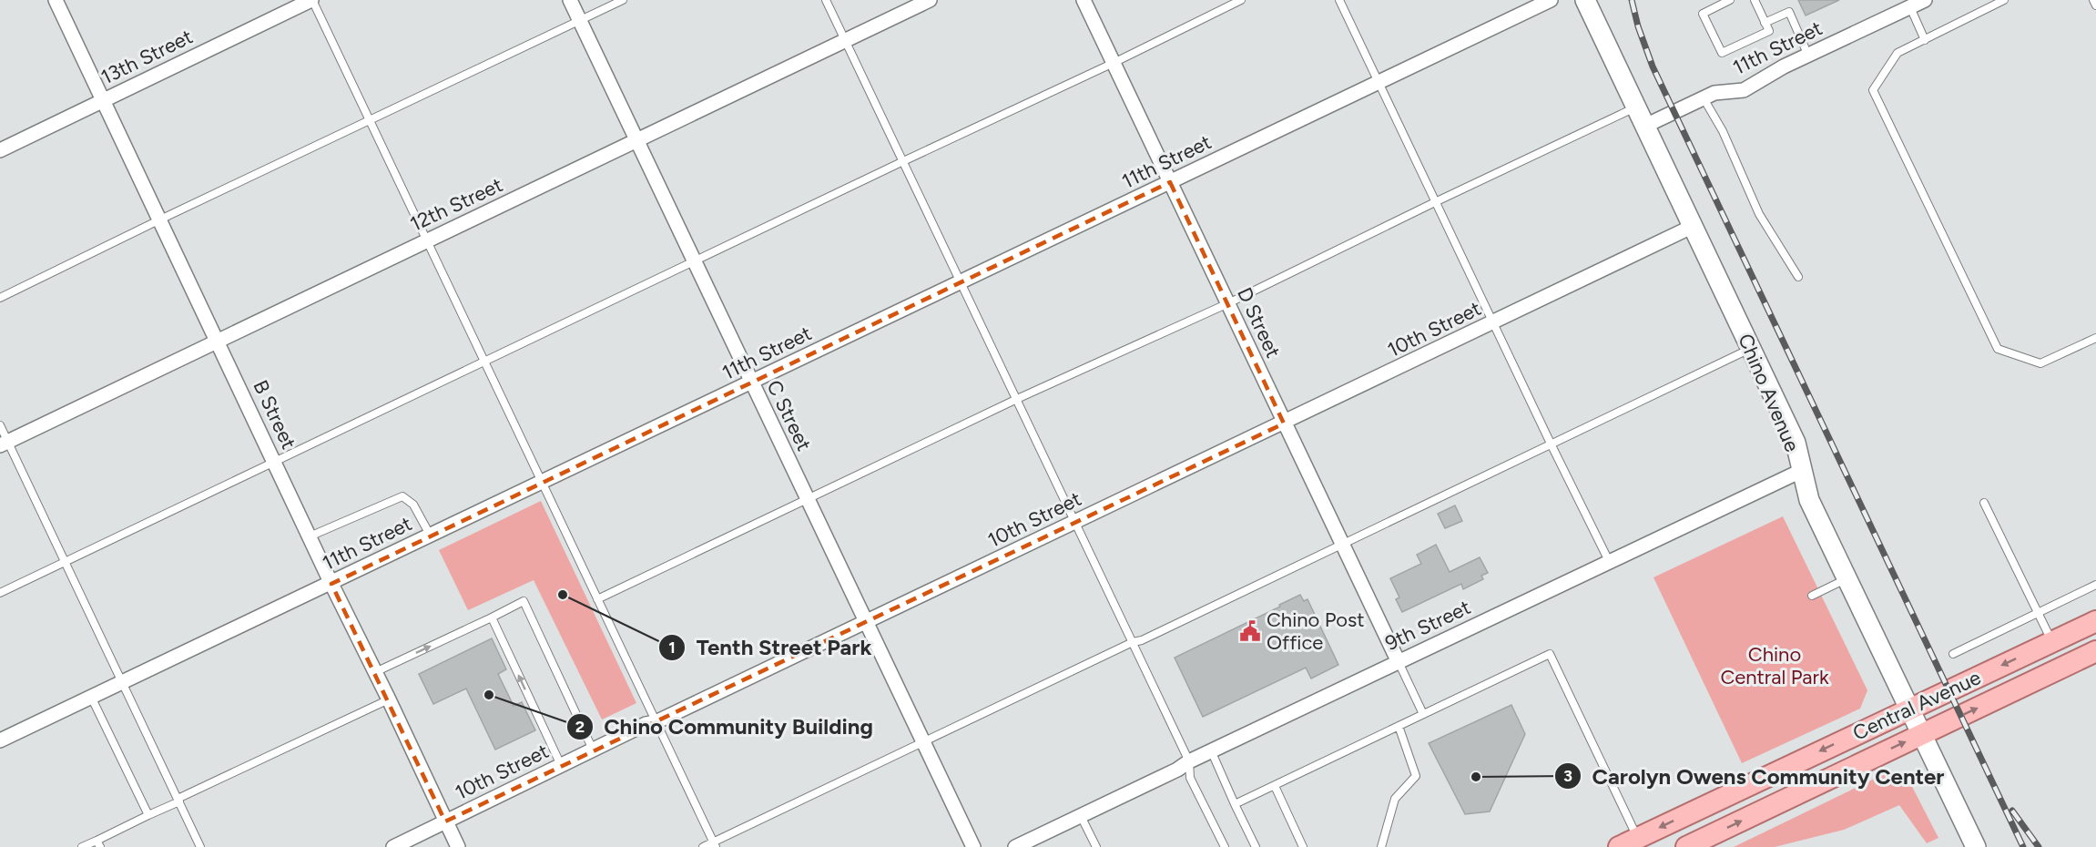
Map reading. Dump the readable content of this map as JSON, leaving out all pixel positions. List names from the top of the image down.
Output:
{
  "streets": {
    "main road": ["Chino Avenue", "Central Avenue"],
    "street": [
      "11th Street",
      "13th Street",
      "12th Street",
      "D Street",
      "10th Street",
      "B Street",
      "C Street",
      "9th Street"
    ]
  },
  "crossings": [
    ["11th Street", "D Street"],
    ["11th Street", "Chino Avenue"],
    ["11th Street", "B Street"],
    ["11th Street", "C Street"],
    ["13th Street", "B Street"],
    ["12th Street", "B Street"],
    ["12th Street", "C Street"],
    ["D Street", "10th Street"],
    ["D Street", "9th Street"],
    ["10th Street", "Chino Avenue"],
    ["10th Street", "B Street"],
    ["10th Street", "C Street"],
    ["Chino Avenue", "9th Street"],
    ["Chino Avenue", "Central Avenue"]
  ],
  "parks": ["Chino Central Park"],
  "places": {
    "other": ["Tenth Street Park", "Chino Community Building", "Carolyn Owens Community Center"],
    "public building": ["Chino Post Office"]
  }
}
